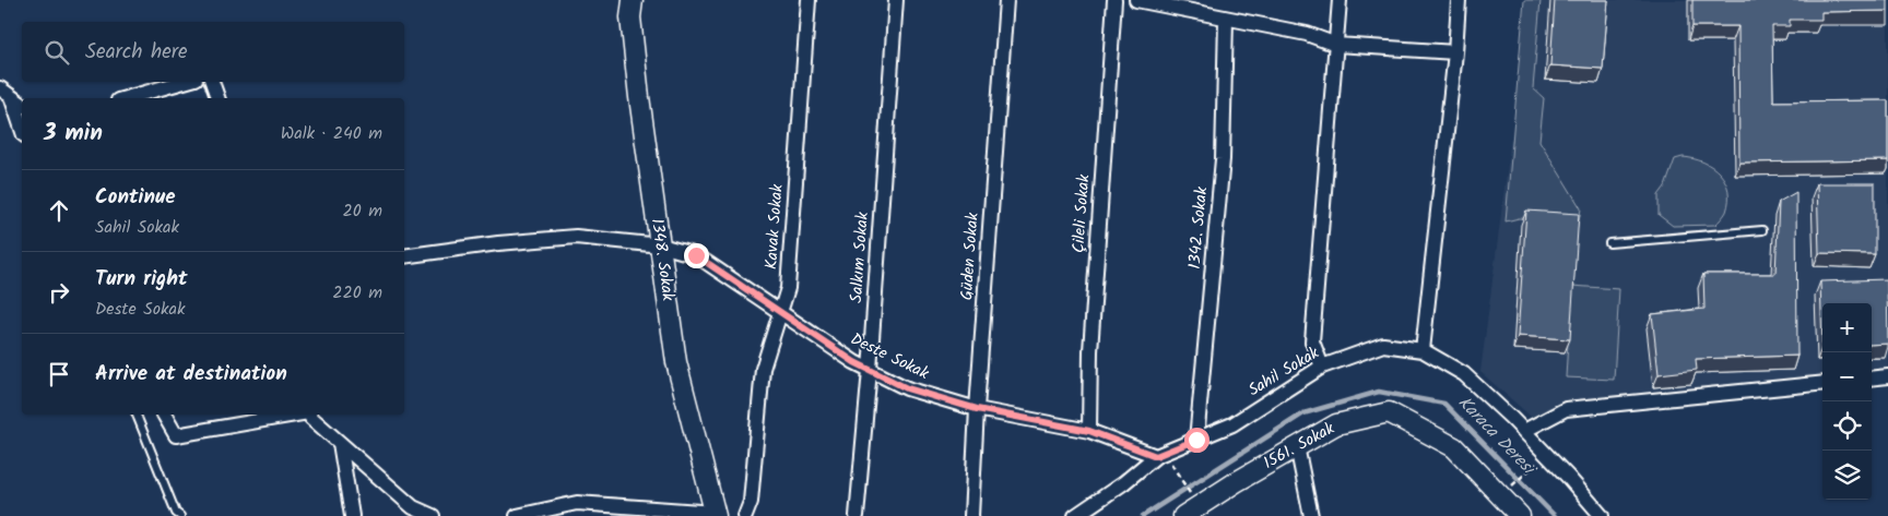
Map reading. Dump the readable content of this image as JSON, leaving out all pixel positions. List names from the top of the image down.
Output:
{
  "streets": {
    "street": [
      "Çileli Sokak",
      "Kavak Sokak",
      "1342. Sokak",
      "Güden Sokak",
      "Salkım Sokak",
      "1348. Sokak",
      "Deste Sokak",
      "Sahil Sokak",
      "1561. Sokak"
    ]
  },
  "crossings": [
    ["Çileli Sokak", "Deste Sokak"],
    ["Kavak Sokak", "Deste Sokak"],
    ["1342. Sokak", "Sahil Sokak"],
    ["Güden Sokak", "Deste Sokak"],
    ["Salkım Sokak", "Deste Sokak"],
    ["1348. Sokak", "Deste Sokak"],
    ["Deste Sokak", "Sahil Sokak"]
  ],
  "water": ["Karaca Deresi"],
  "page": {
    "search": "Search here",
    "heading": ["3 min", "Walk · 240 m"],
    "list": [
      ["Continue", "Sahil Sokak", "20 m"],
      ["Turn right", "Deste Sokak", "220 m"],
      "Arrive at destination"
    ],
    "map_buttons": ["+", "−"]
  }
}
